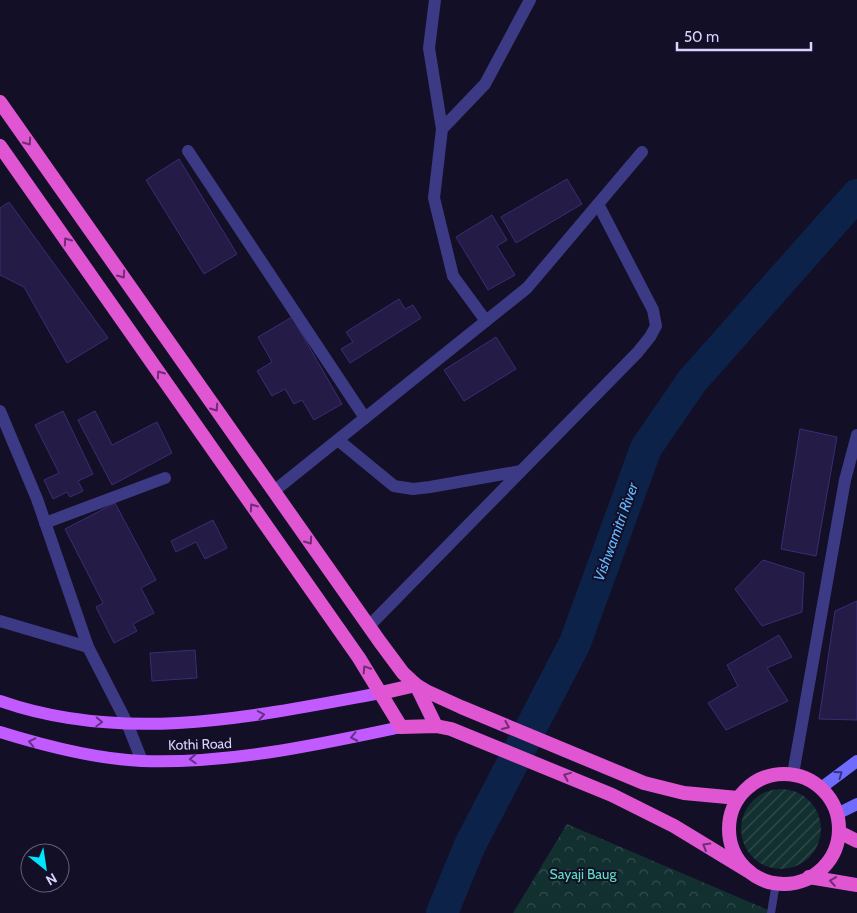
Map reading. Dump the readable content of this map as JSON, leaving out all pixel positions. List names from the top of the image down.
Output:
{
  "streets": {
    "main road": ["Kothi Road"]
  },
  "water": ["Vishwamitri River"],
  "parks": ["Sayaji Baug"],
  "scale_bar": "50 m",
  "north": "bottom right"
}
